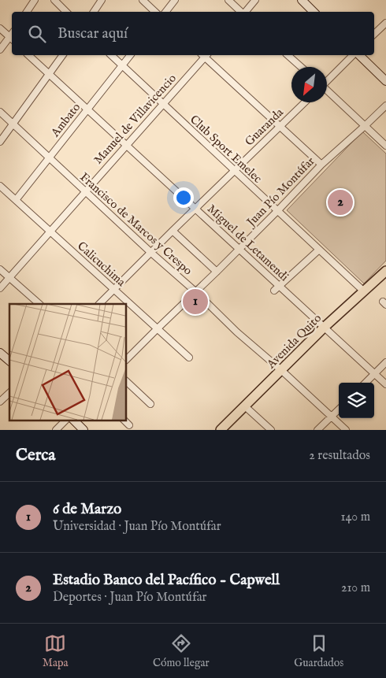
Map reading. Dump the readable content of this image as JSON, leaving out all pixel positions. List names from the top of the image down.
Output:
{
  "streets": {
    "main road": ["Avenida Quito"],
    "street": [
      "Manuel de Villavicencio",
      "Ambato",
      "Guaranda",
      "Club Sport Emelec",
      "Juan Pío Montúfar",
      "Francisco de Marcos y Crespo",
      "Miguel de Letamendi",
      "Calicuchima"
    ]
  },
  "crossings": [
    ["Manuel de Villavicencio", "Club Sport Emelec"],
    ["Manuel de Villavicencio", "Francisco de Marcos y Crespo"],
    ["Manuel de Villavicencio", "Miguel de Letamendi"],
    ["Manuel de Villavicencio", "Calicuchima"],
    ["Ambato", "Club Sport Emelec"],
    ["Ambato", "Francisco de Marcos y Crespo"],
    ["Ambato", "Miguel de Letamendi"],
    ["Ambato", "Calicuchima"],
    ["Guaranda", "Club Sport Emelec"],
    ["Guaranda", "Francisco de Marcos y Crespo"],
    ["Guaranda", "Miguel de Letamendi"],
    ["Guaranda", "Calicuchima"],
    ["Club Sport Emelec", "Juan Pío Montúfar"],
    ["Club Sport Emelec", "Avenida Quito"],
    ["Juan Pío Montúfar", "Francisco de Marcos y Crespo"],
    ["Juan Pío Montúfar", "Miguel de Letamendi"],
    ["Juan Pío Montúfar", "Calicuchima"],
    ["Francisco de Marcos y Crespo", "Avenida Quito"],
    ["Miguel de Letamendi", "Avenida Quito"]
  ],
  "north": "bottom left",
  "page": {
    "search": "Buscar aquí",
    "pins": ["2", "1"],
    "heading": ["Cerca", "2 resultados"],
    "list": [
      {
        "mark": "1",
        "name": "6 de Marzo",
        "note": "Universidad · Juan Pío Montúfar",
        "value": "140 m"
      },
      {
        "mark": "2",
        "name": "Estadio Banco del Pacífico - Capwell",
        "note": "Deportes · Juan Pío Montúfar",
        "value": "210 m"
      }
    ],
    "nav": ["Mapa", "Cómo llegar", "Guardados"]
  }
}
